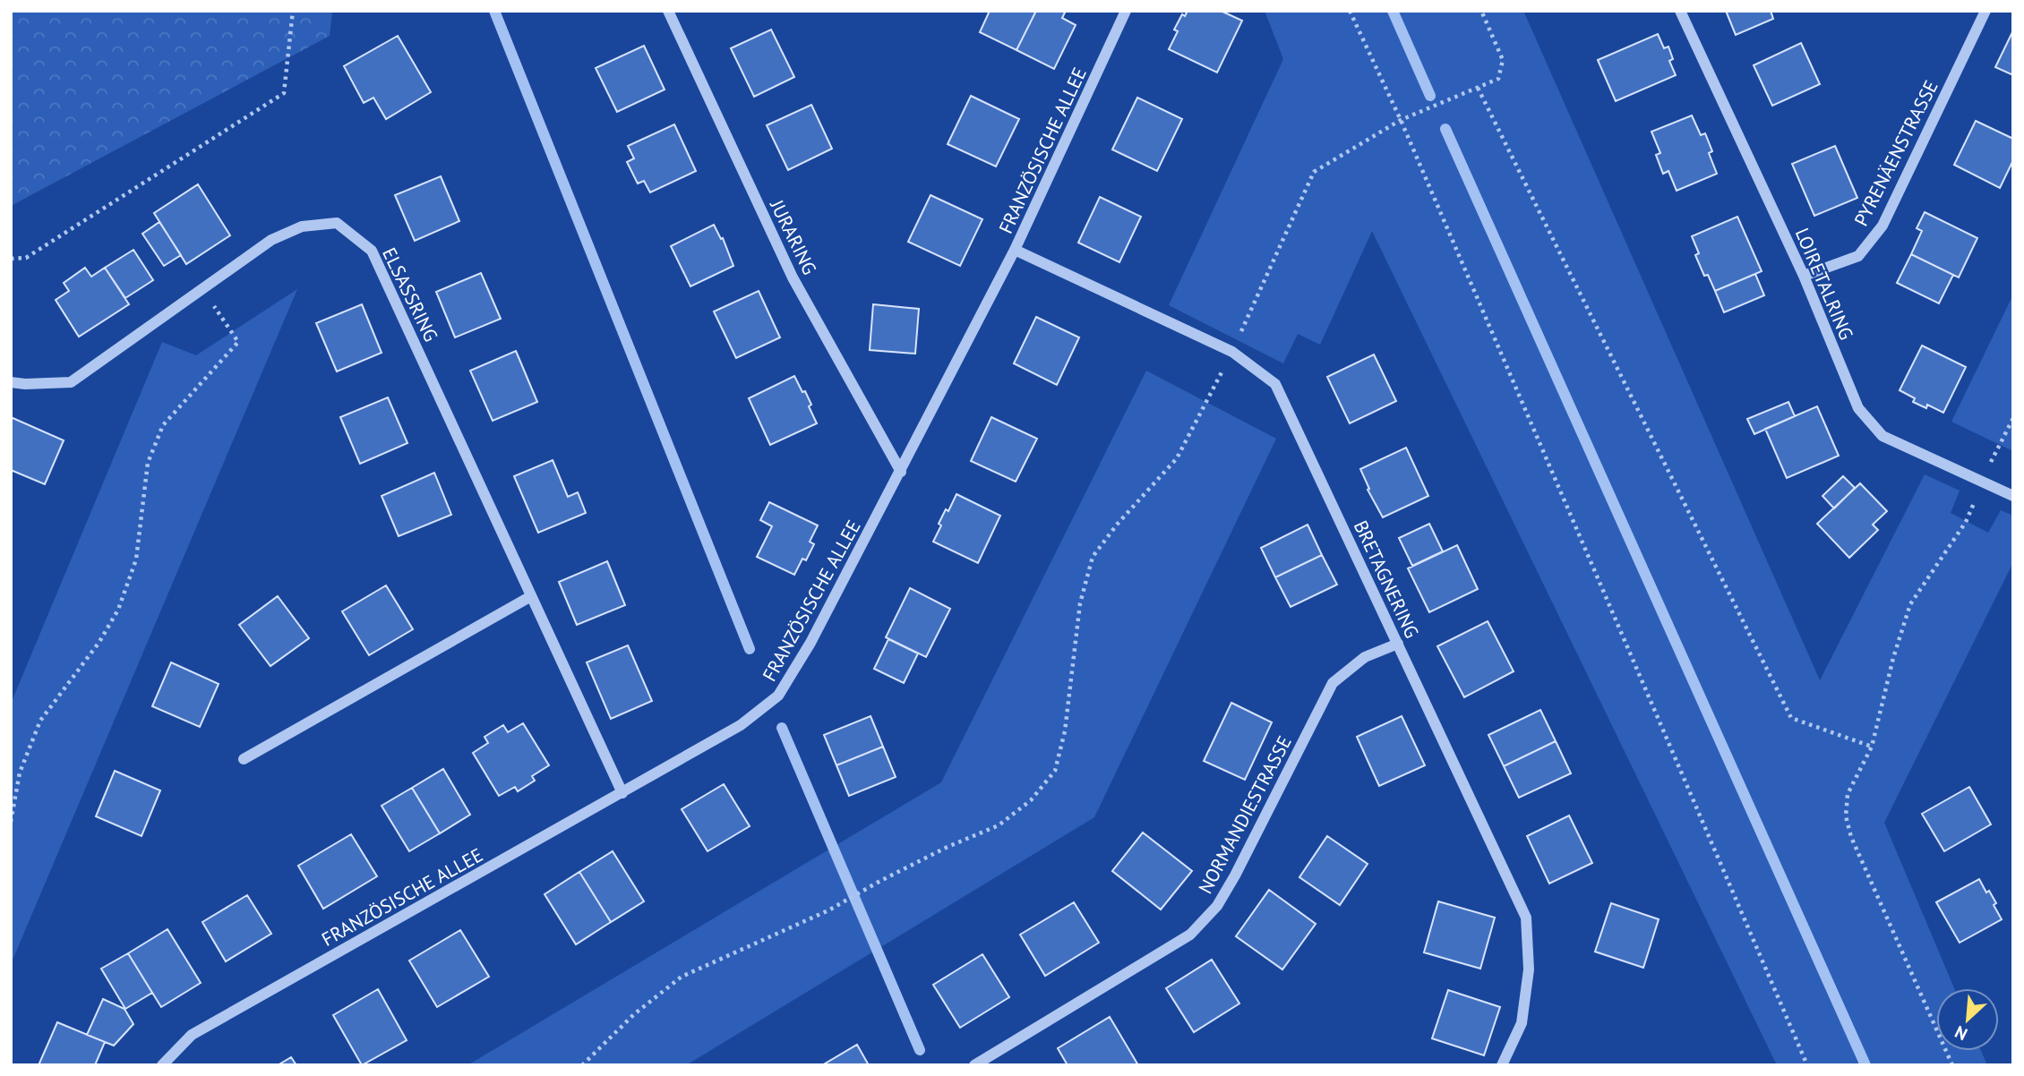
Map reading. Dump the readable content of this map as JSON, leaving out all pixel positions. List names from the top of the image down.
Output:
{
  "streets": {
    "street": [
      "FRANZÖSISCHE ALLEE",
      "PYRENÄENSTRASSE",
      "JURARING",
      "LOIRETALRING",
      "ELSASSRING",
      "BRETAGNERING",
      "NORMANDIESTRASSE"
    ]
  },
  "crossings": [
    ["FRANZÖSISCHE ALLEE", "JURARING"],
    ["FRANZÖSISCHE ALLEE", "ELSASSRING"],
    ["FRANZÖSISCHE ALLEE", "BRETAGNERING"],
    ["PYRENÄENSTRASSE", "LOIRETALRING"],
    ["BRETAGNERING", "NORMANDIESTRASSE"]
  ],
  "north": "bottom left"
}
